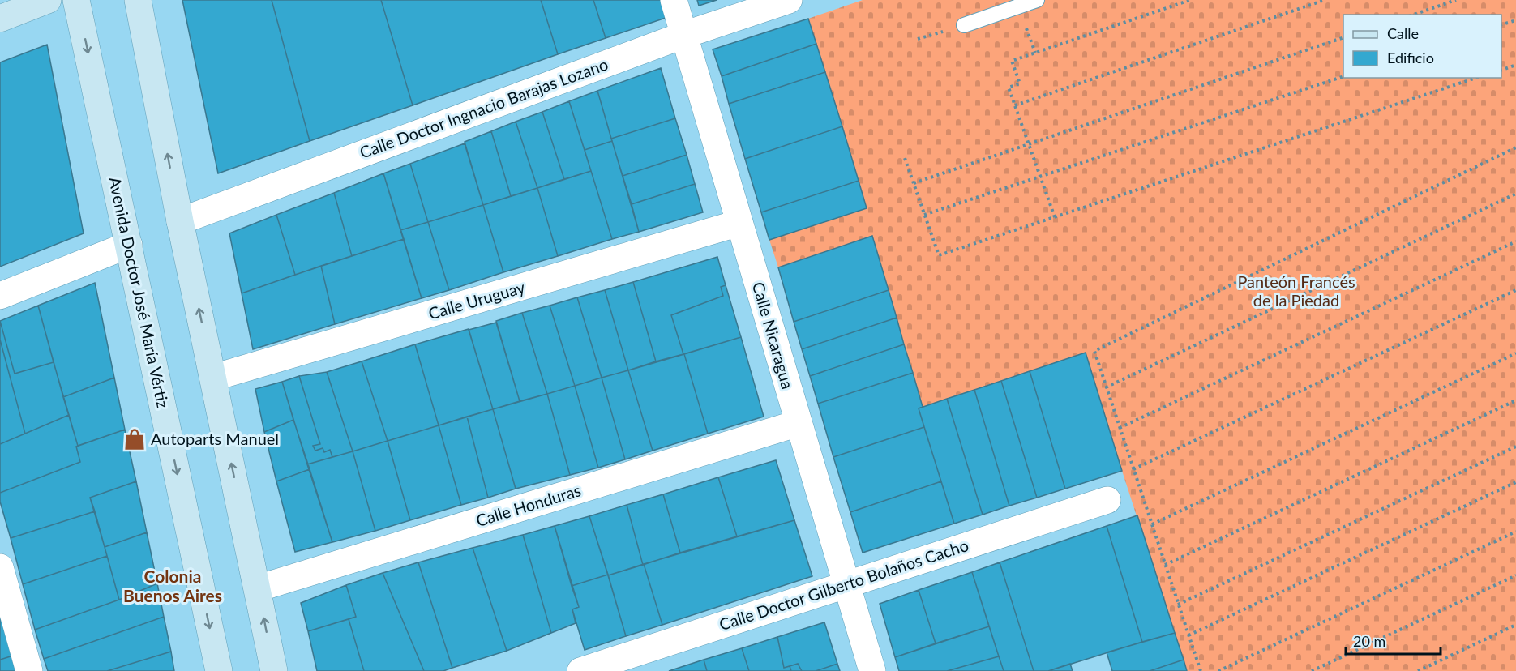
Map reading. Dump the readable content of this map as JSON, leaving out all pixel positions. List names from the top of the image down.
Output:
{
  "streets": {
    "main road": ["Avenida Doctor José María Vértiz"],
    "street": [
      "Calle Doctor Ingnacio Barajas Lozano",
      "Calle Uruguay",
      "Calle Nicaragua",
      "Calle Honduras",
      "Calle Doctor Gilberto Bolaños Cacho"
    ]
  },
  "crossings": [
    ["Calle Doctor Ingnacio Barajas Lozano", "Calle Nicaragua"],
    ["Calle Uruguay", "Calle Nicaragua"],
    ["Calle Nicaragua", "Calle Honduras"],
    ["Calle Nicaragua", "Calle Doctor Gilberto Bolaños Cacho"]
  ],
  "districts": ["Colonia Buenos Aires"],
  "parks": ["Panteón Francés de la Piedad"],
  "places": {
    "shop": ["Autoparts Manuel"]
  },
  "legend": ["Calle", "Edificio"],
  "scale_bar": "20 m"
}
